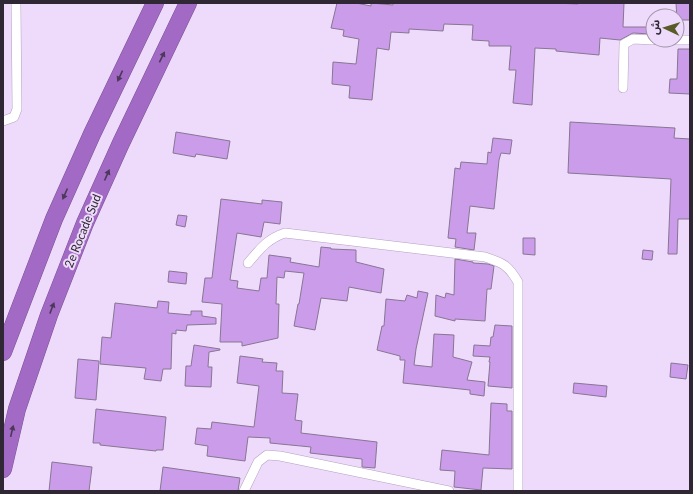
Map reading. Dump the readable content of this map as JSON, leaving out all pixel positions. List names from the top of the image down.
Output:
{
  "streets": {
    "highway": ["2e Rocade Sud"]
  },
  "north": "left"
}
